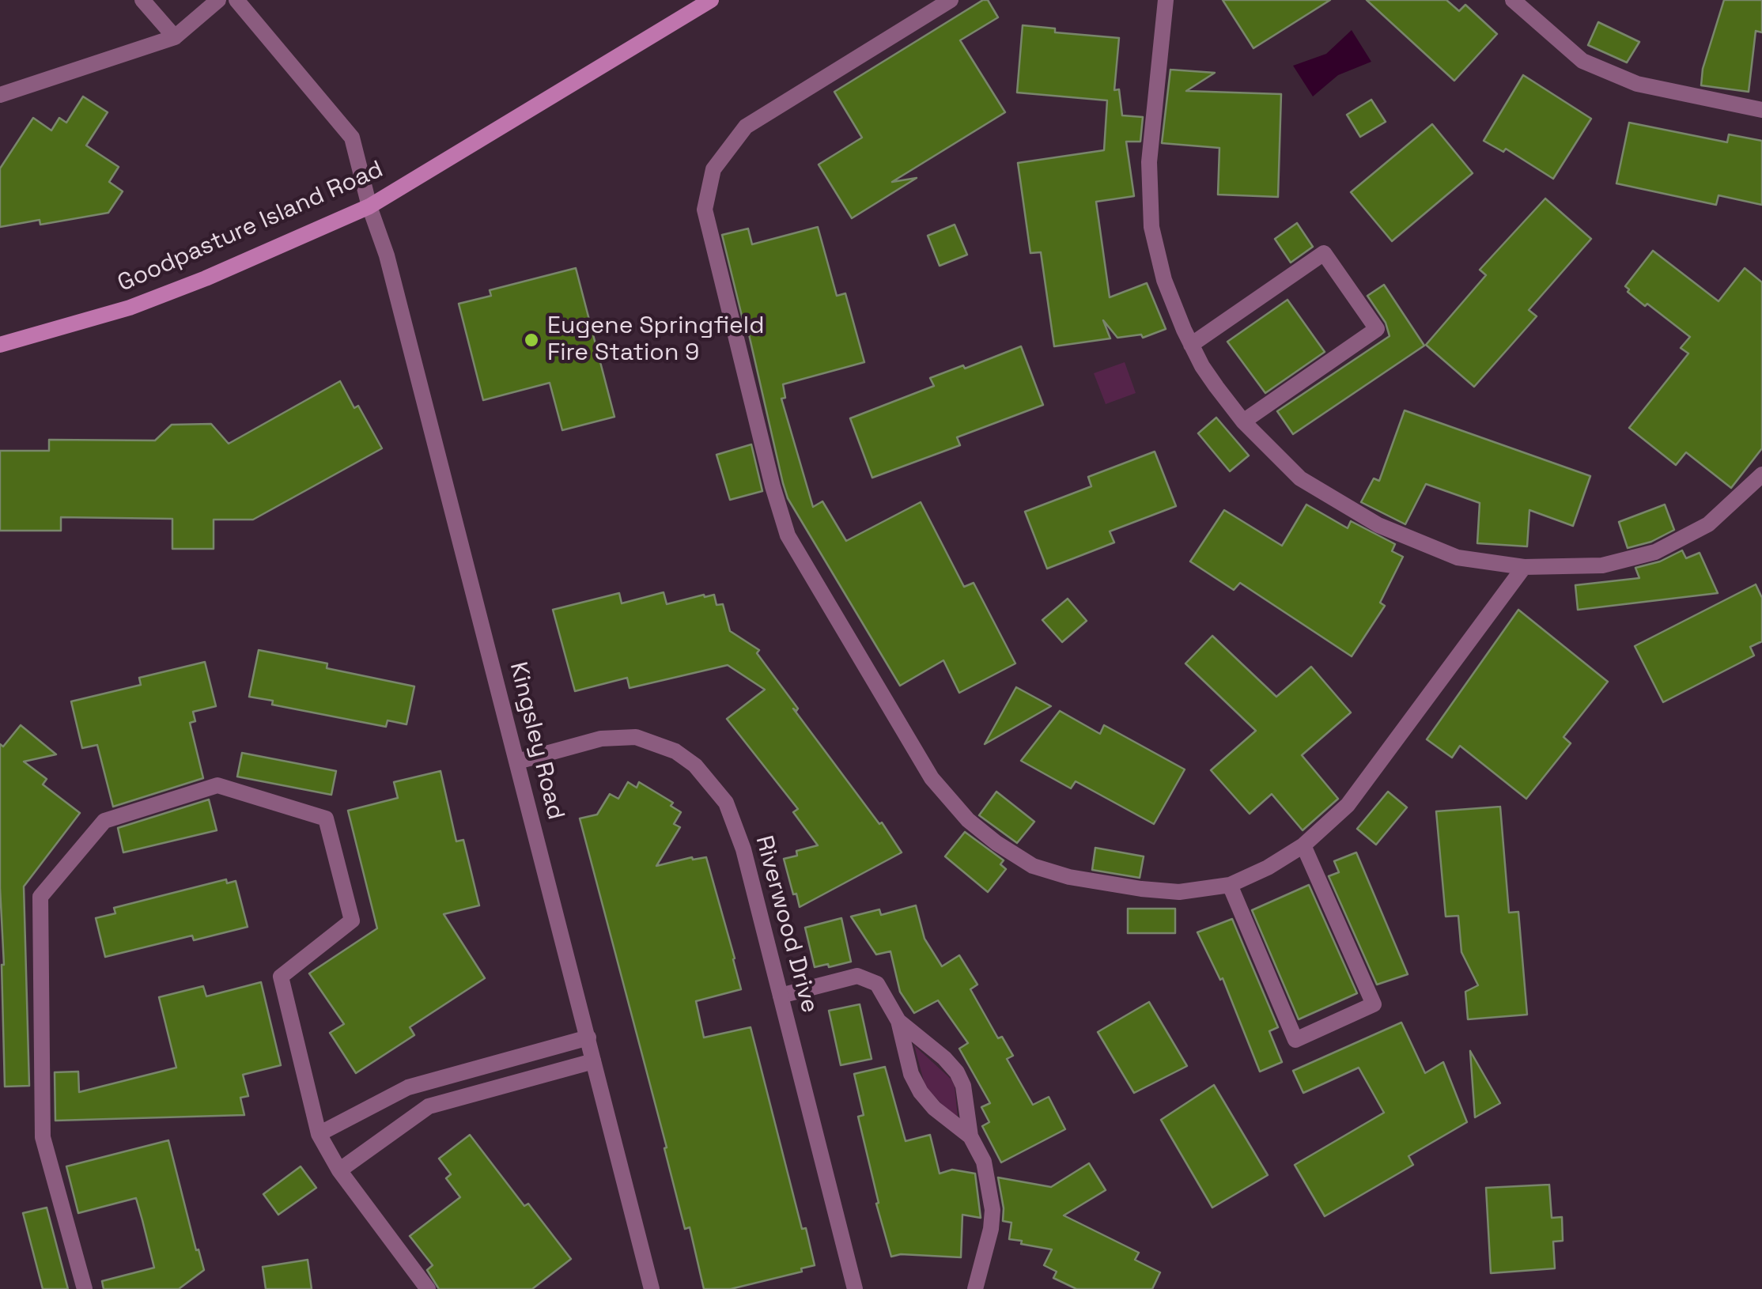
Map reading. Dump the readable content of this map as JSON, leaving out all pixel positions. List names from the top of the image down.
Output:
{
  "streets": {
    "main road": ["Goodpasture Island Road"],
    "street": ["Kingsley Road", "Riverwood Drive"]
  },
  "crossings": [
    ["Goodpasture Island Road", "Kingsley Road"],
    ["Kingsley Road", "Riverwood Drive"]
  ],
  "places": ["Eugene Springfield Fire Station 9"]
}
